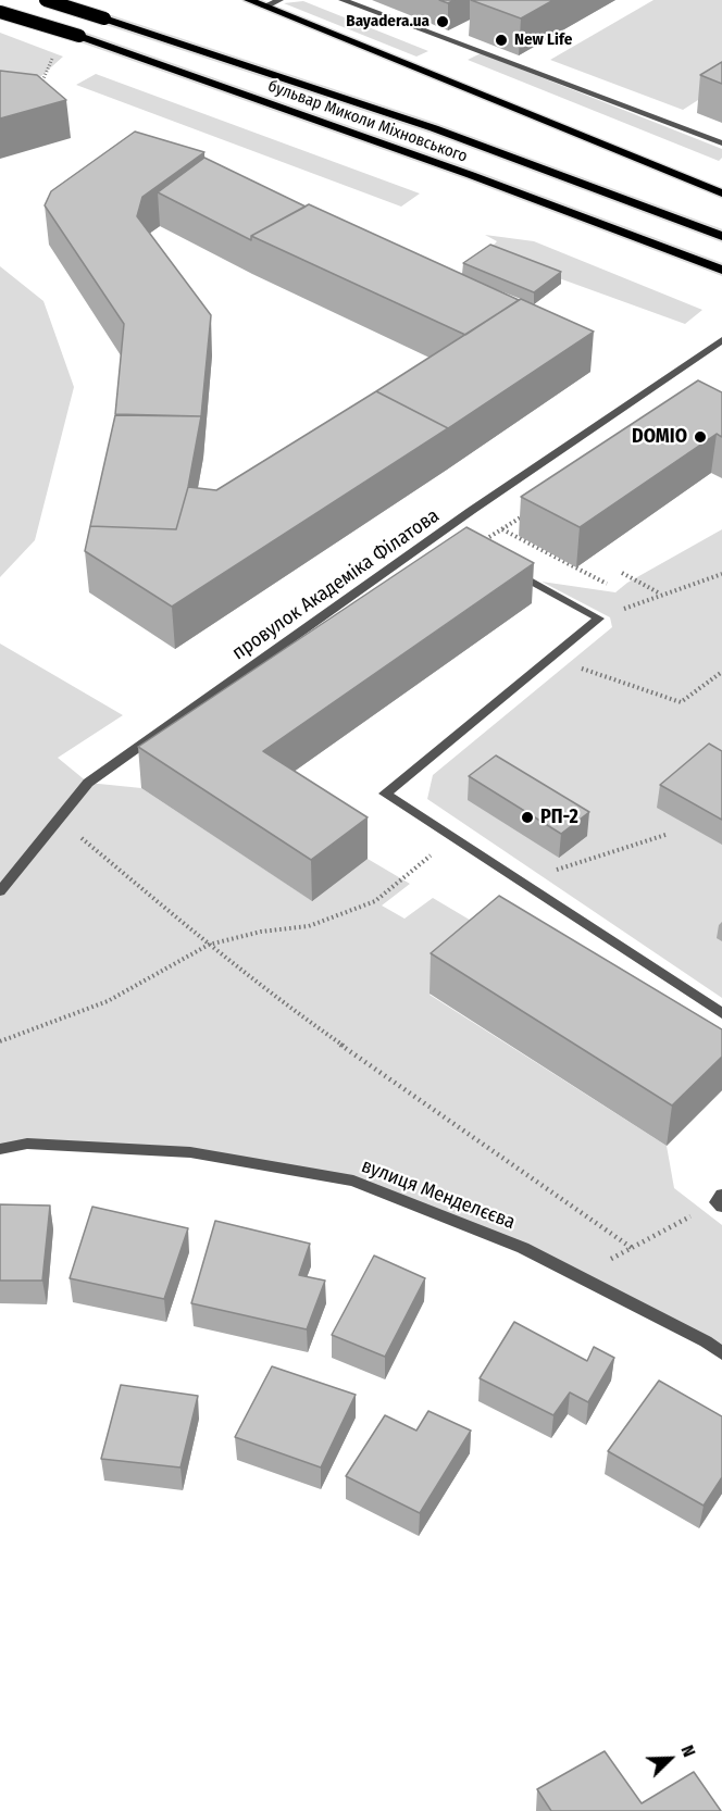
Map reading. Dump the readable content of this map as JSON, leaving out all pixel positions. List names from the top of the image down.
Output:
{
  "streets": {
    "highway": ["бульвар Миколи Міхновського"],
    "street": ["провулок Академіка Філатова", "вулиця Менделєєва"]
  },
  "places": [
    "Bayadera.ua",
    "New Life",
    "DOMIO",
    "РП-2"
  ],
  "north": "top right"
}
